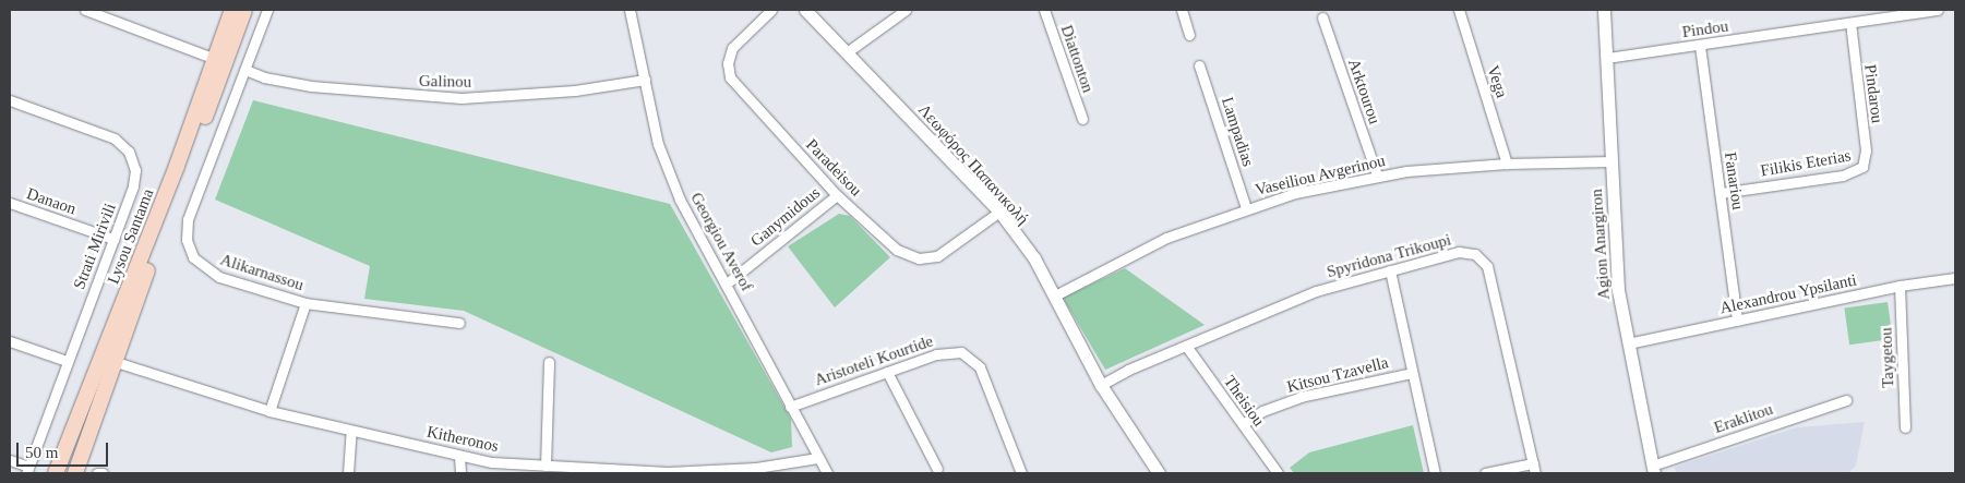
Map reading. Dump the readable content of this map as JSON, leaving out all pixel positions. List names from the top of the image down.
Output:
{
  "streets": {
    "main road": ["Lysou Santama"],
    "street": [
      "Pindou",
      "Diattonton",
      "Galinou",
      "Vega",
      "Arktourou",
      "Pindarou",
      "Lampadias",
      "Filikis Eterias",
      "Λεωφόρος Παπανικολή",
      "Paradeisou",
      "Vaseiliou Avgerinou",
      "Fanariou",
      "Danaon",
      "Ganymidous",
      "Georgiou Averof",
      "Agion Anargiron",
      "Strati Mirivili",
      "Spyridona Trikoupi",
      "Alikarnassou",
      "Alexandrou Ypsilanti",
      "Taygetou",
      "Aristoteli Kourtide",
      "Kitsou Tzavella",
      "Theisiou",
      "Eraklitou",
      "Kitheronos"
    ]
  },
  "crossings": [
    ["Pindou", "Pindarou"],
    ["Pindou", "Fanariou"],
    ["Pindou", "Agion Anargiron"],
    ["Galinou", "Georgiou Averof"],
    ["Galinou", "Alikarnassou"],
    ["Vega", "Vaseiliou Avgerinou"],
    ["Arktourou", "Vaseiliou Avgerinou"],
    ["Pindarou", "Filikis Eterias"],
    ["Lampadias", "Vaseiliou Avgerinou"],
    ["Filikis Eterias", "Fanariou"],
    ["Λεωφόρος Παπανικολή", "Paradeisou"],
    ["Λεωφόρος Παπανικολή", "Vaseiliou Avgerinou"],
    ["Λεωφόρος Παπανικολή", "Spyridona Trikoupi"],
    ["Paradeisou", "Ganymidous"],
    ["Vaseiliou Avgerinou", "Agion Anargiron"],
    ["Fanariou", "Alexandrou Ypsilanti"],
    ["Danaon", "Strati Mirivili"],
    ["Ganymidous", "Georgiou Averof"],
    ["Lysou Santama", "Kitheronos"],
    ["Georgiou Averof", "Aristoteli Kourtide"],
    ["Georgiou Averof", "Kitheronos"],
    ["Agion Anargiron", "Alexandrou Ypsilanti"],
    ["Agion Anargiron", "Eraklitou"],
    ["Spyridona Trikoupi", "Kitsou Tzavella"],
    ["Spyridona Trikoupi", "Theisiou"],
    ["Alexandrou Ypsilanti", "Taygetou"],
    ["Kitsou Tzavella", "Theisiou"]
  ],
  "scale_bar": "50 m"
}
